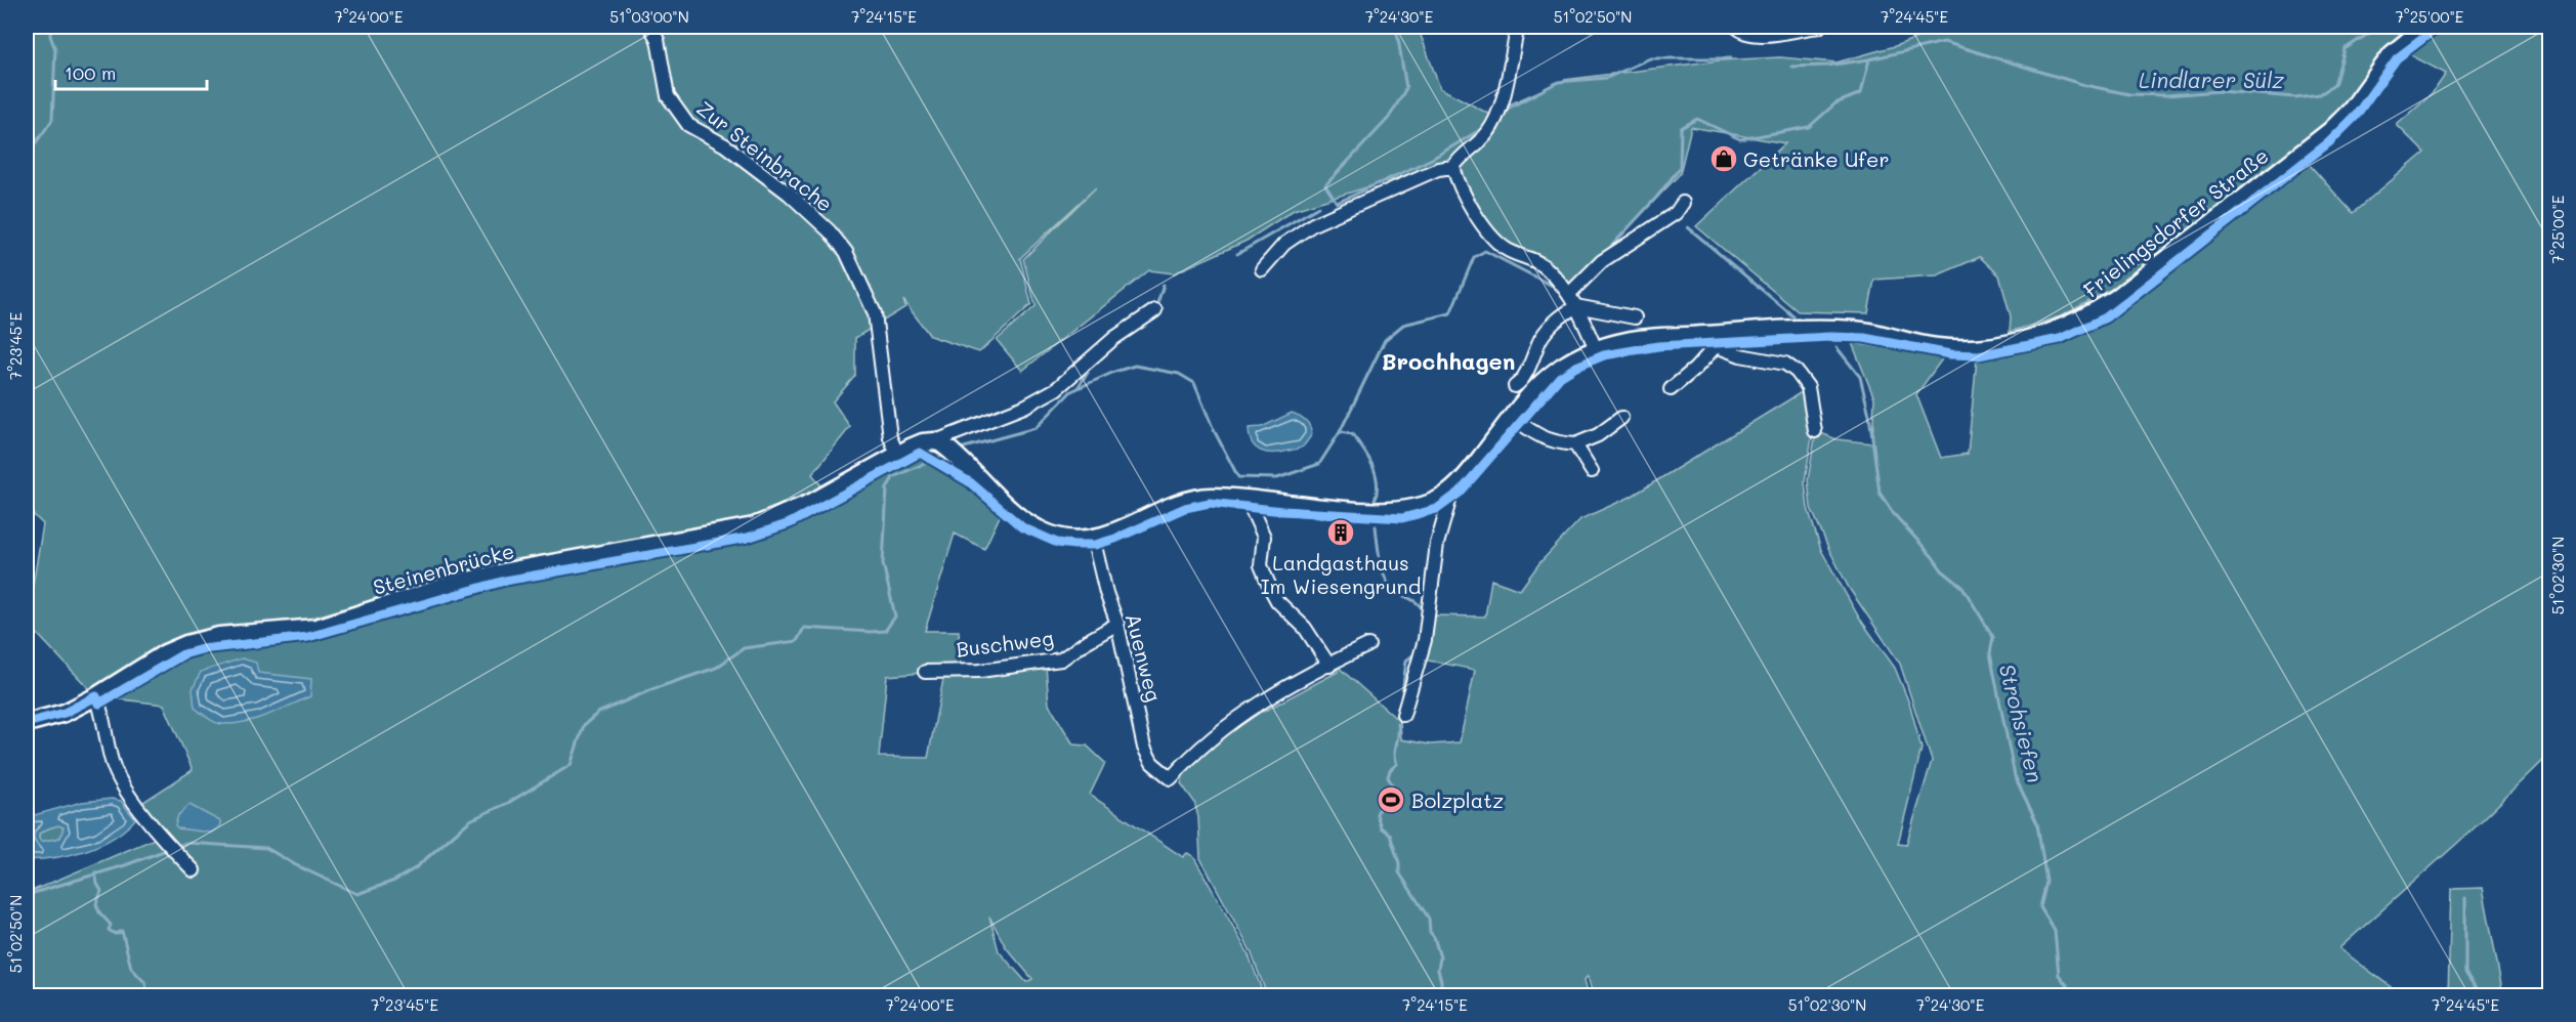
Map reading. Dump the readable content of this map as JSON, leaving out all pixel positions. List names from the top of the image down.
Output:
{
  "streets": {
    "main road": ["Frielingsdorfer Straße", "Steinenbrücke"],
    "street": ["Zur Steinbrache", "Buschweg", "Auenweg"]
  },
  "crossings": [
    ["Zur Steinbrache", "Steinenbrücke"],
    ["Frielingsdorfer Straße", "Auenweg"],
    ["Buschweg", "Auenweg"]
  ],
  "districts": ["Brochhagen"],
  "water": ["Lindlarer Sülz", "Strohsiefen"],
  "places": {
    "shop": ["Getränke Ufer"],
    "building": ["Landgasthaus Im Wiesengrund"],
    "sports": ["Bolzplatz"]
  },
  "scale_bar": "100 m",
  "coordinates": [
    "7°24'00\"E",
    "51°03'00\"N",
    "7°24'15\"E",
    "7°24'30\"E",
    "51°02'50\"N",
    "7°24'45\"E",
    "7°25'00\"E",
    "7°23'45\"E",
    "51°02'30\"N"
  ]
}
